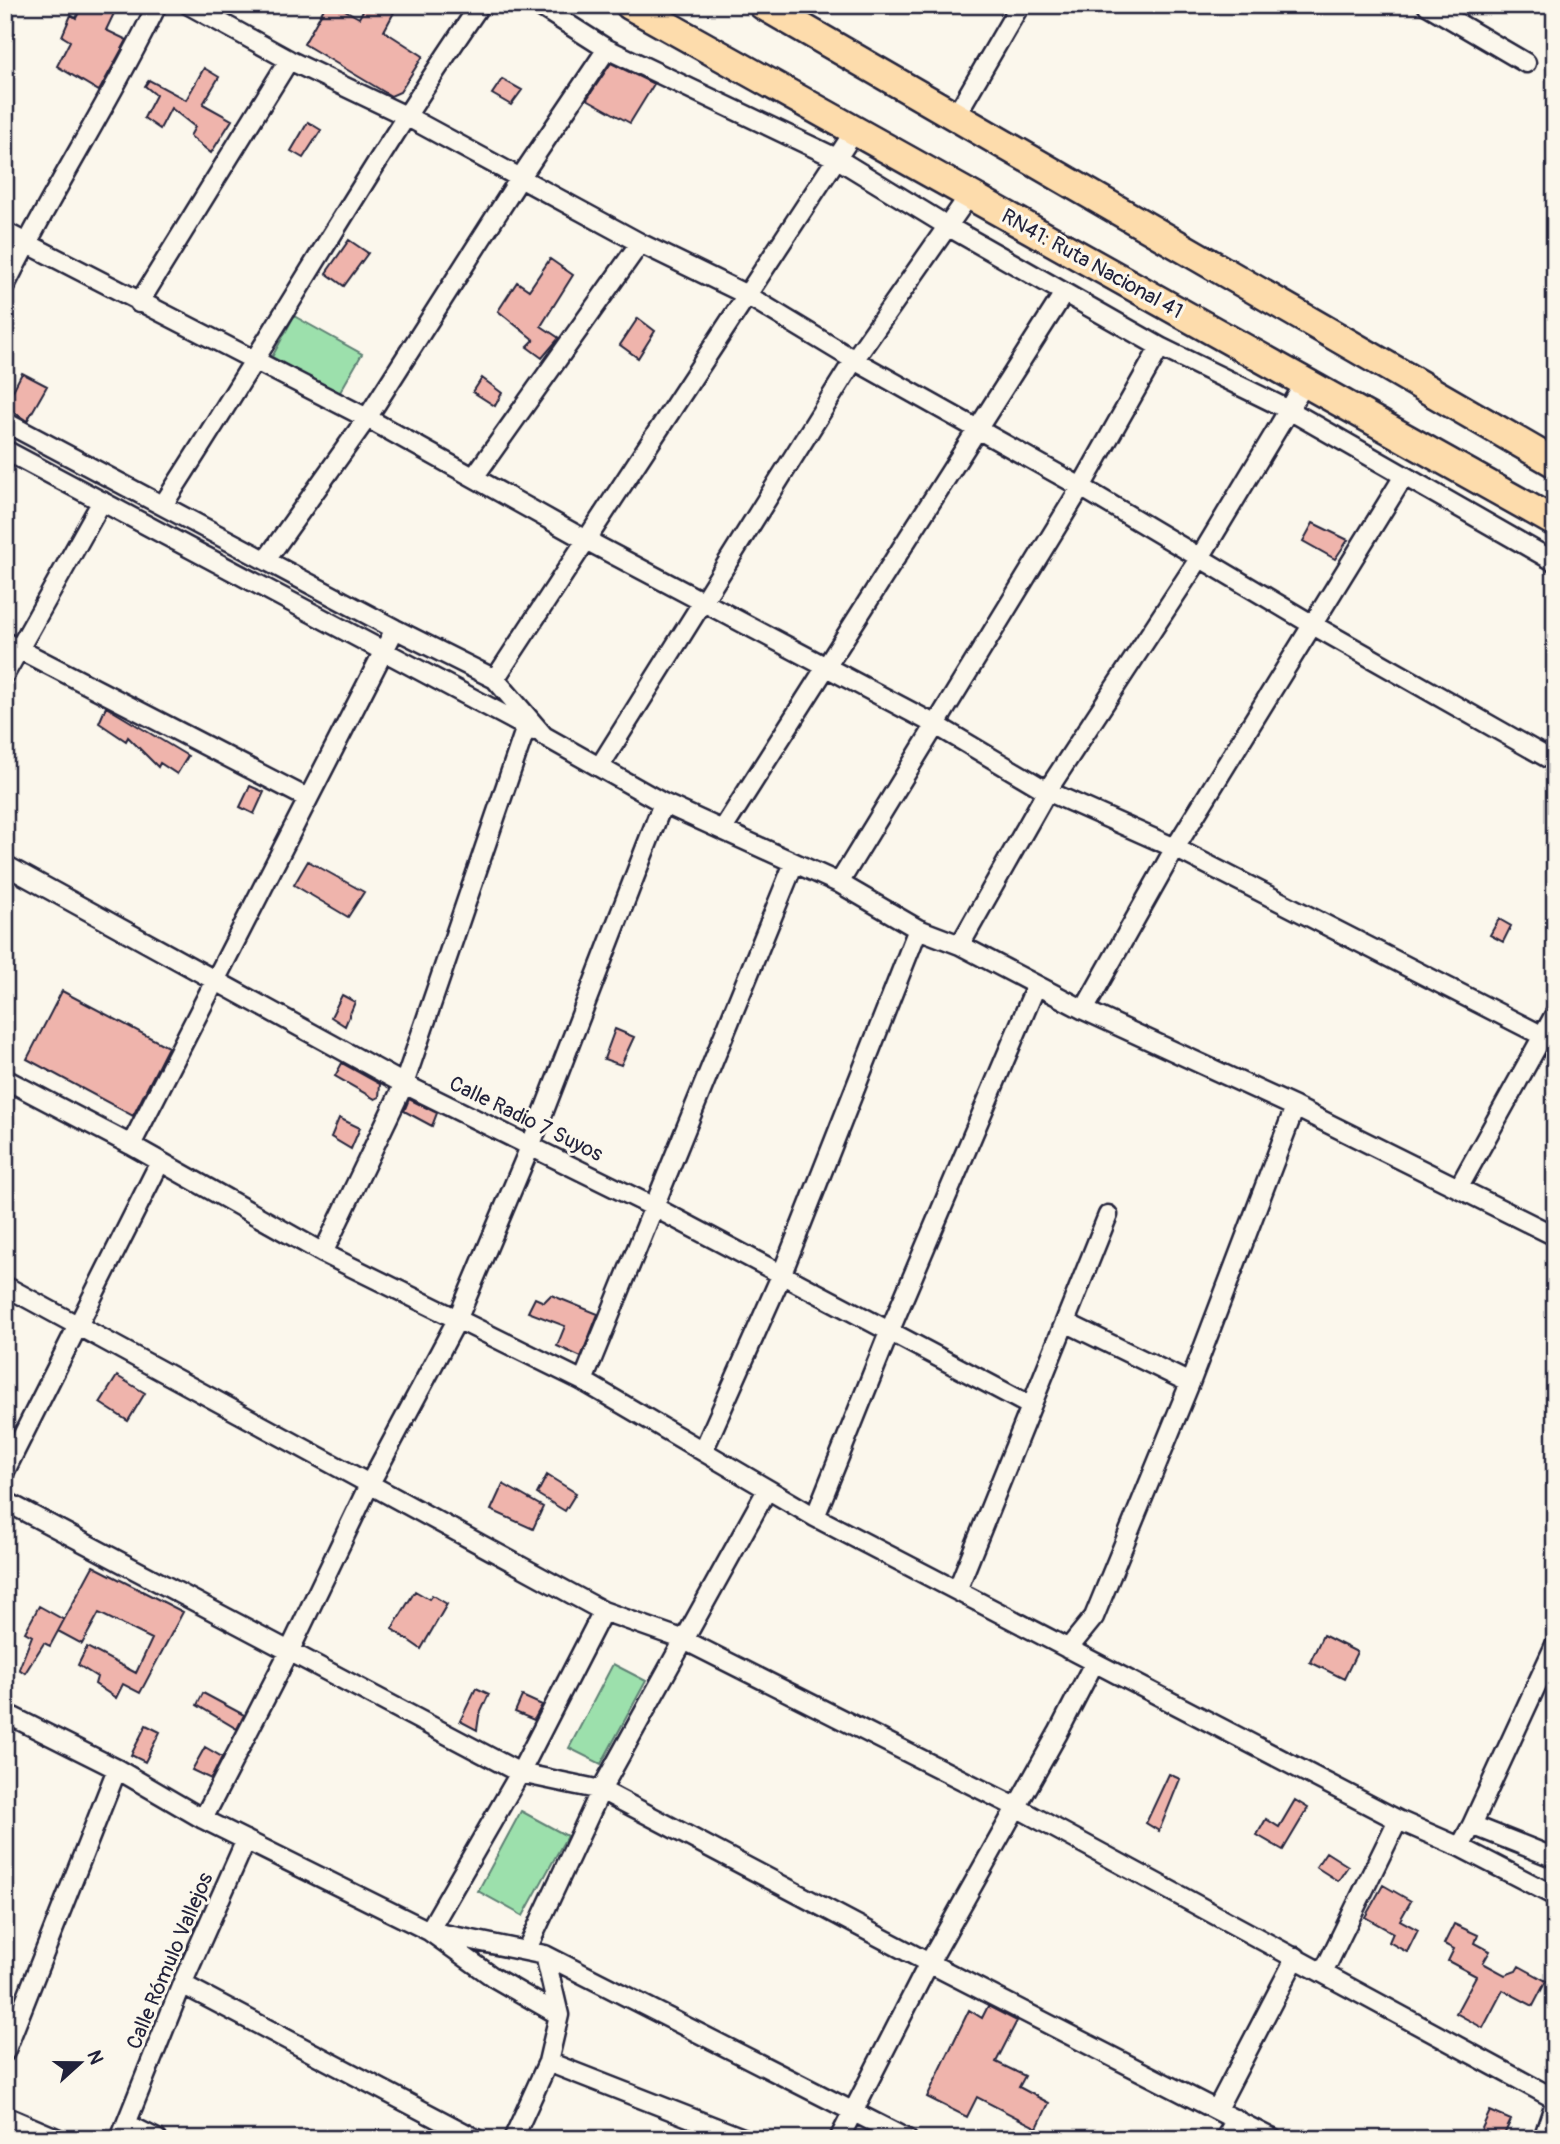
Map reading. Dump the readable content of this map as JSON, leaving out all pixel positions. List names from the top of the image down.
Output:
{
  "streets": {
    "main road": ["RN41: Ruta Nacional 41"],
    "street": ["Calle Radio 7 Suyos", "Calle Rómulo Vallejos"]
  },
  "north": "right"
}
